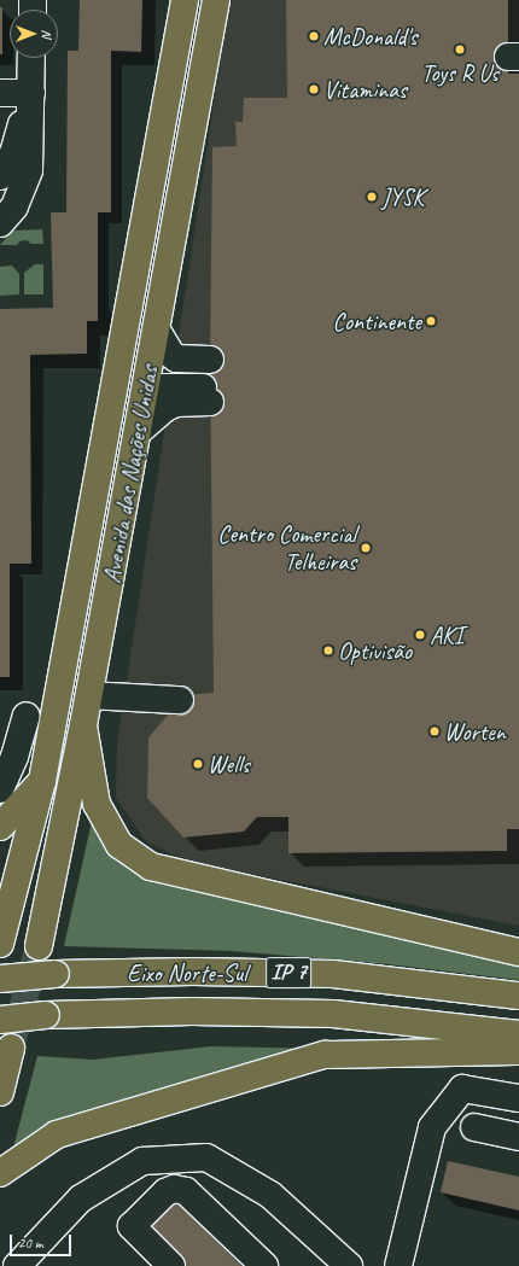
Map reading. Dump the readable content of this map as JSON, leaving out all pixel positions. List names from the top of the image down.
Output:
{
  "streets": {
    "main road": ["Avenida das Nações Unidas", "Eixo Norte-Sul", "IP 7"]
  },
  "places": [
    "McDonald's",
    "Toys R Us",
    "Vitaminas",
    "JYSK",
    "Continente",
    "Centro Comercial Telheiras",
    "AKI",
    "Optivisão",
    "Worten",
    "Wells"
  ],
  "scale_bar": "20 m",
  "north": "right"
}
